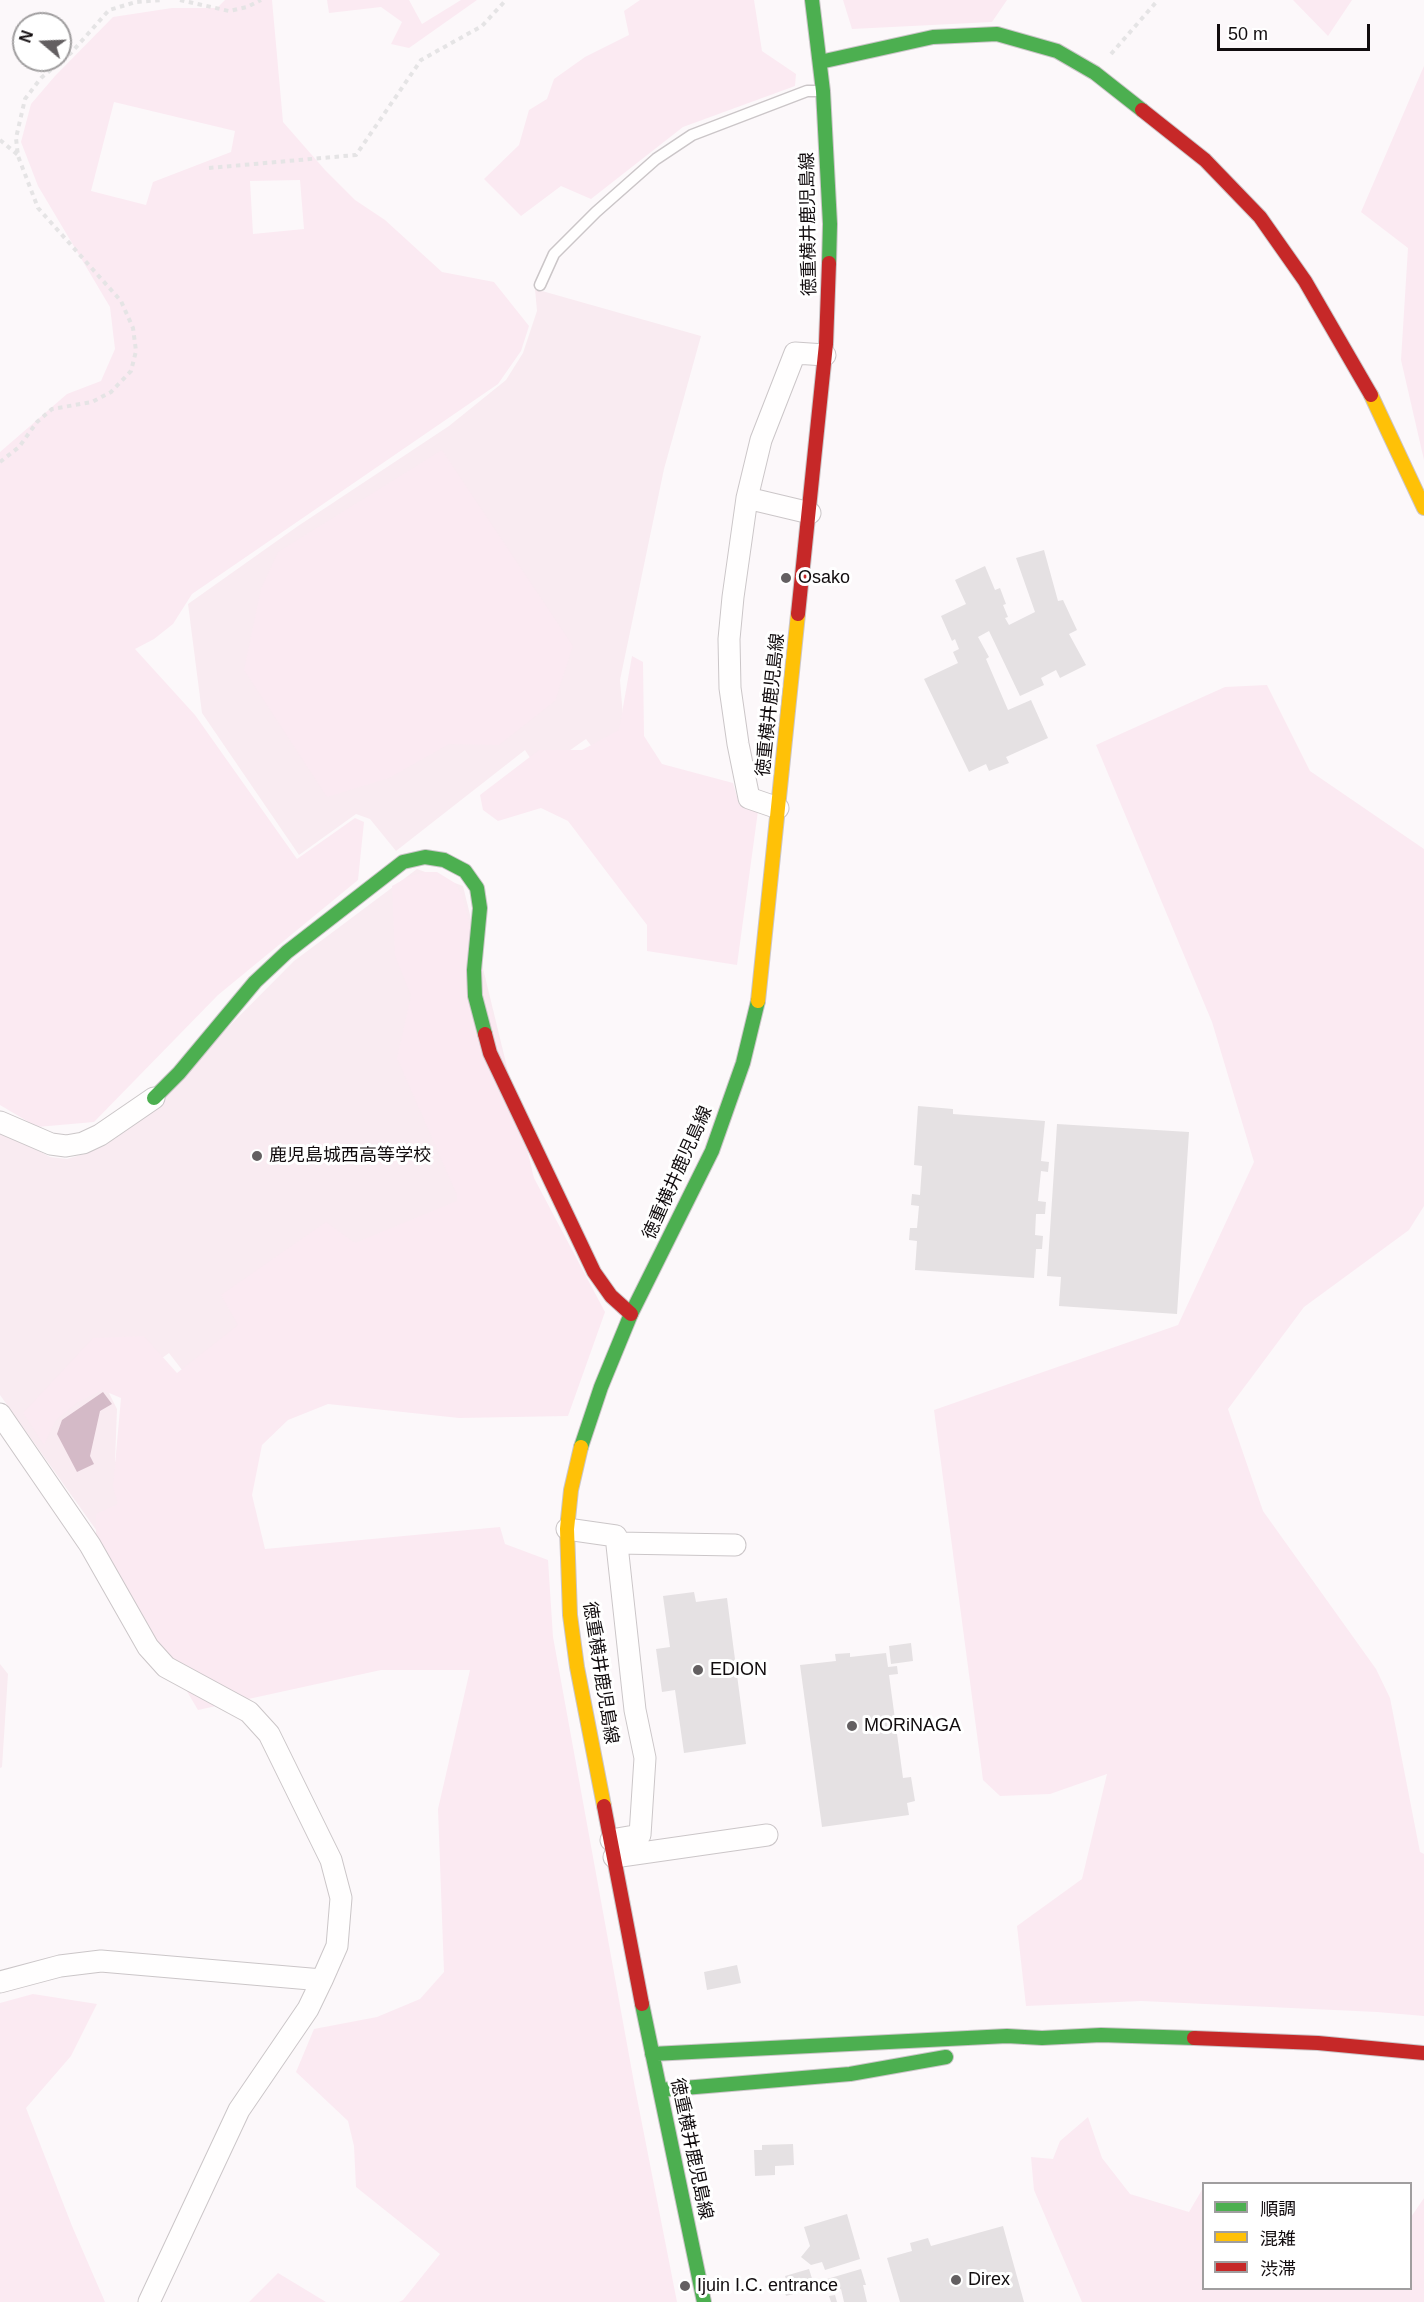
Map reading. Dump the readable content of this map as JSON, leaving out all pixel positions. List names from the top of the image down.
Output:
{
  "streets": {
    "main road": ["徳重横井鹿児島線"]
  },
  "places": [
    "Osako",
    "鹿児島城西高等学校",
    "EDION",
    "MORiNAGA",
    "Direx",
    "Ijuin I.C. entrance"
  ],
  "legend": ["順調", "混雑", "渋滞"],
  "scale_bar": "50 m",
  "north": "left"
}
